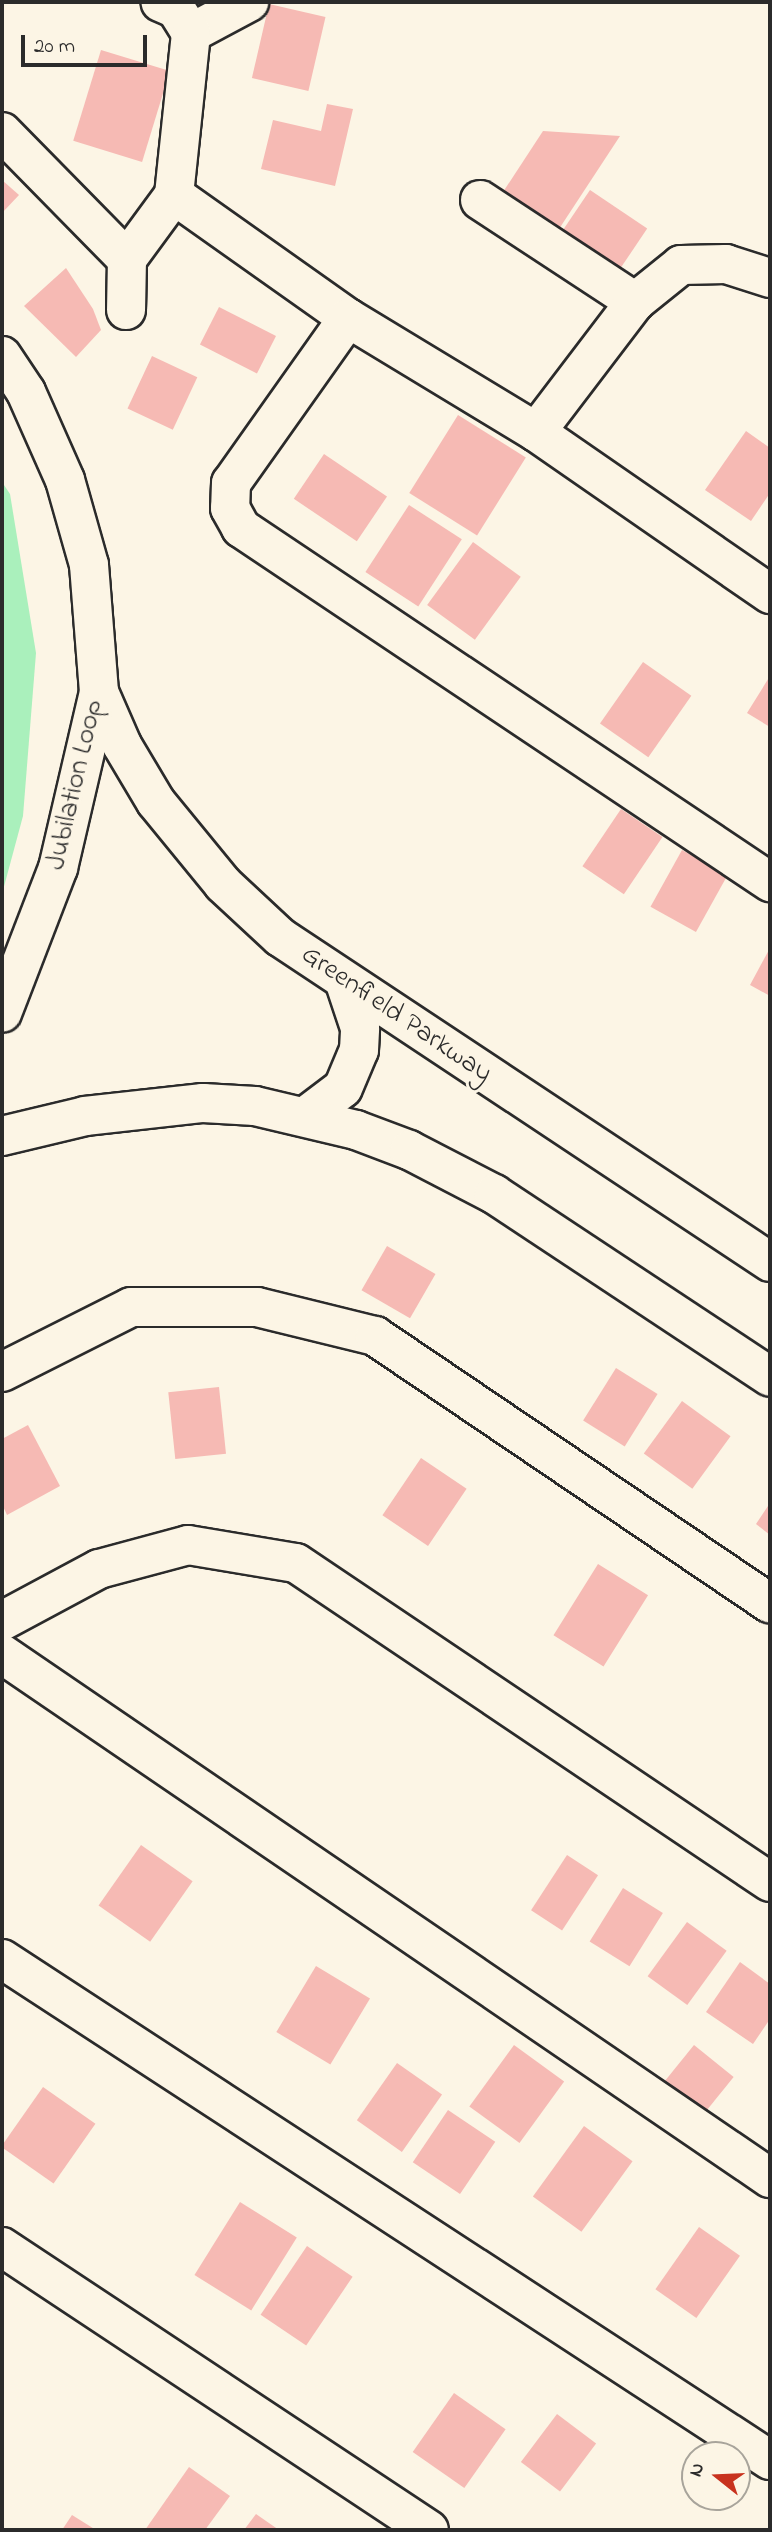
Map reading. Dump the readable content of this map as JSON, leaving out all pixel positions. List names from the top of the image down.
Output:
{
  "streets": {
    "street": ["Jubilation Loop", "Greenfield Parkway"]
  },
  "crossings": [
    ["Jubilation Loop", "Greenfield Parkway"]
  ],
  "scale_bar": "20 m",
  "north": "left"
}
